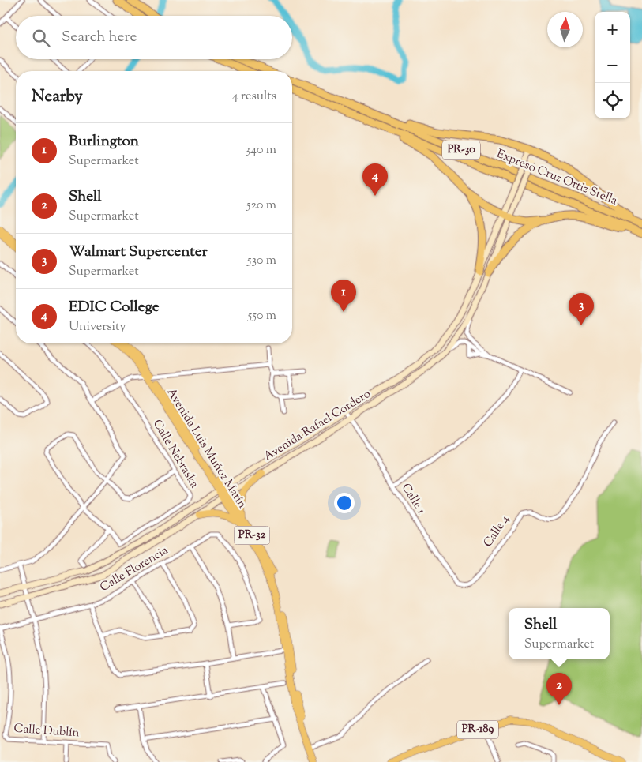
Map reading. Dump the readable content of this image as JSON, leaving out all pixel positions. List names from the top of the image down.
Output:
{
  "streets": {
    "highway": ["PR-30", "Expreso Cruz Ortiz Stella"],
    "main road": [
      "Avenida Rafael Cordero",
      "Avenida Luis Muñoz Marín",
      "PR-32",
      "PR-189"
    ],
    "street": [
      "Calle Nebraska",
      "Calle 1",
      "Calle 4",
      "Calle Florencia",
      "Calle Dublín"
    ]
  },
  "crossings": [
    ["Avenida Rafael Cordero", "Avenida Luis Muñoz Marín"],
    ["Avenida Rafael Cordero", "Calle 1"],
    ["Calle 1", "Calle 4"],
    ["Calle Florencia", "Calle Dublín"]
  ],
  "north": "top",
  "page": {
    "map_buttons": ["+", "−"],
    "search": "Search here",
    "heading": ["Nearby", "4 results"],
    "list": [
      {
        "mark": "1",
        "name": "Burlington",
        "note": "Supermarket",
        "value": "340 m"
      },
      {
        "mark": "2",
        "name": "Shell",
        "note": "Supermarket",
        "value": "520 m"
      },
      {
        "mark": "3",
        "name": "Walmart Supercenter",
        "note": "Supermarket",
        "value": "530 m"
      },
      {
        "mark": "4",
        "name": "EDIC College",
        "note": "University",
        "value": "550 m"
      }
    ],
    "pins": [
      "4",
      "1",
      "3",
      "2"
    ],
    "popup": ["Shell", "Supermarket"]
  }
}
